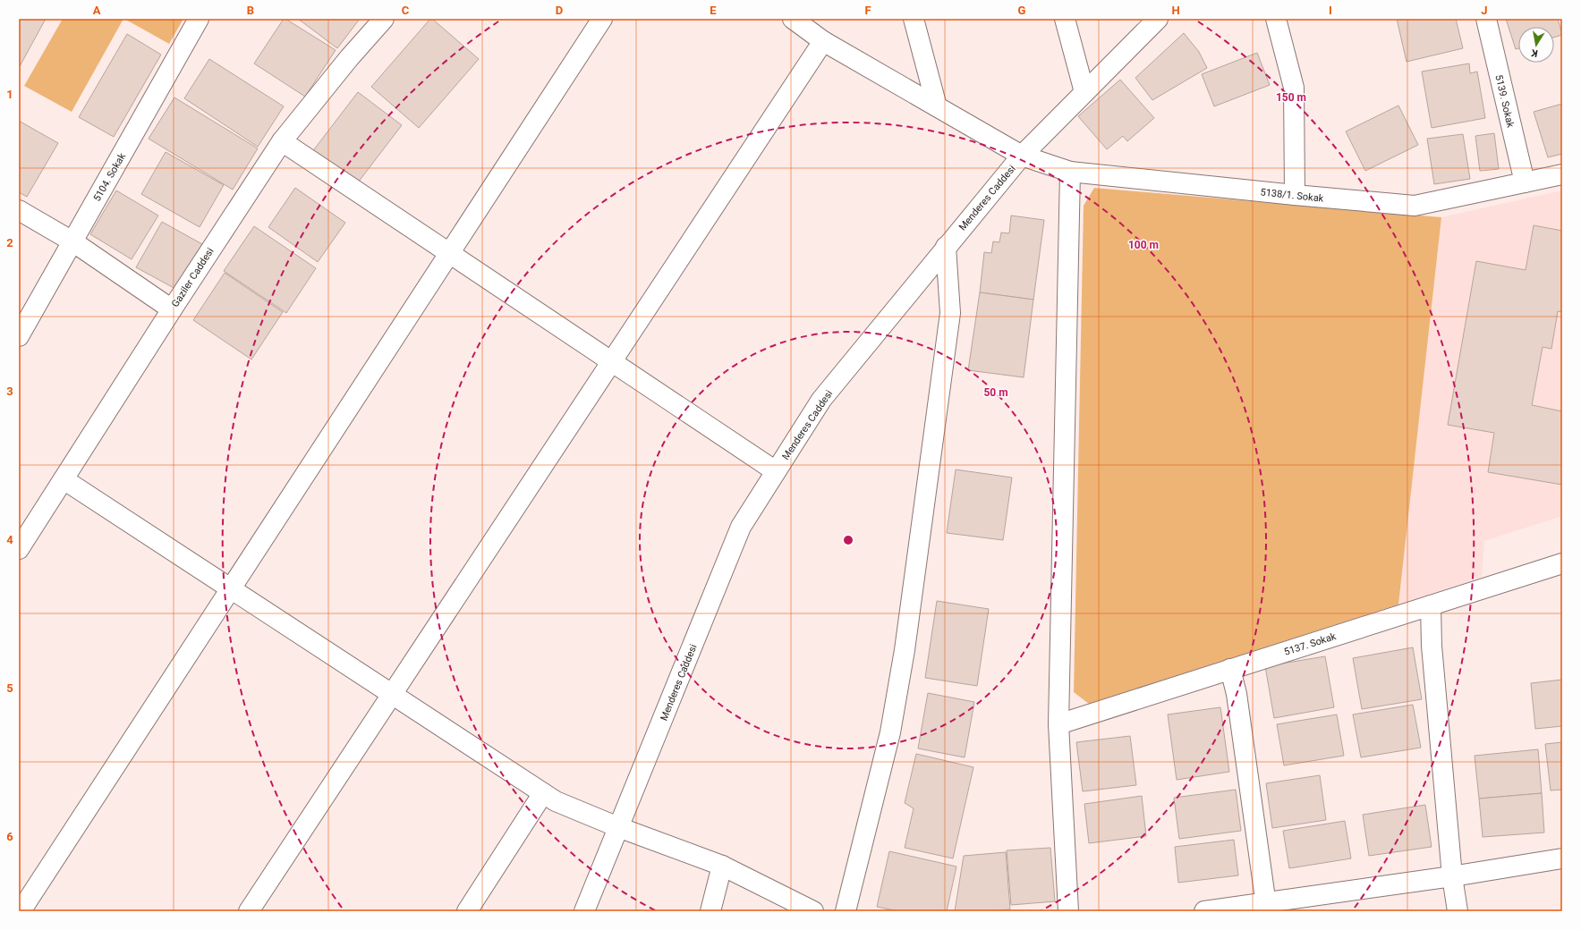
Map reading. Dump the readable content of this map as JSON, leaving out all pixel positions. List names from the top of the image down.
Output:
{
  "streets": {
    "street": [
      "5139. Sokak",
      "5104. Sokak",
      "5138/1. Sokak",
      "Menderes Caddesi",
      "Gaziler Caddesi",
      "5137. Sokak"
    ]
  },
  "crossings": [
    ["5139. Sokak", "5138/1. Sokak"],
    ["5138/1. Sokak", "Menderes Caddesi"]
  ],
  "north": "bottom",
  "grid": {
    "columns": [
      "A",
      "B",
      "C",
      "D",
      "E",
      "F",
      "G",
      "H",
      "I",
      "J"
    ],
    "rows": [
      "1",
      "2",
      "3",
      "4",
      "5",
      "6"
    ]
  },
  "rings": ["150 m", "100 m", "50 m"]
}
